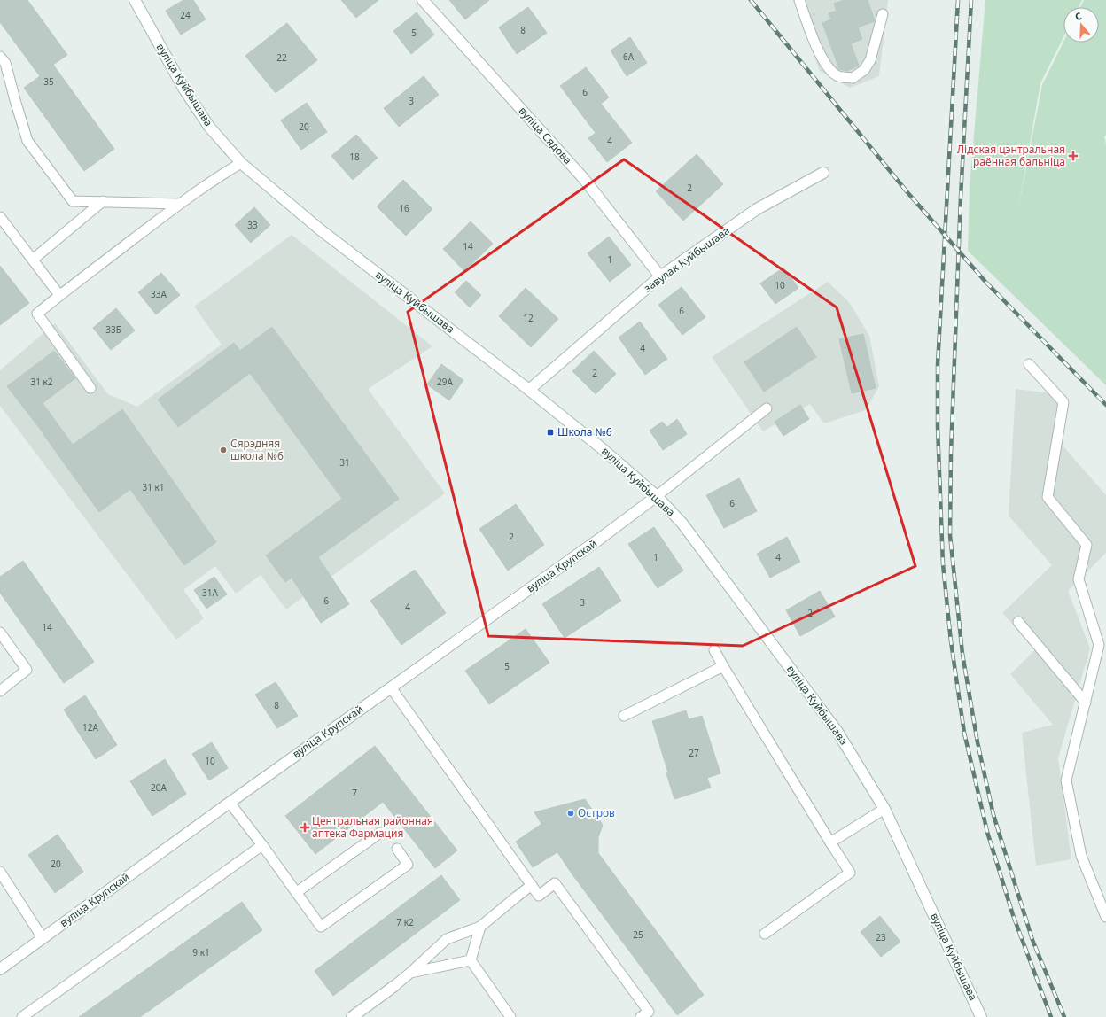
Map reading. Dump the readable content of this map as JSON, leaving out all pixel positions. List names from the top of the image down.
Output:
{
  "streets": {
    "street": [
      "вуліца Куйбышава",
      "вуліца Сядова",
      "завулак Куйбышава",
      "вуліца Крупскай"
    ]
  },
  "crossings": [
    ["вуліца Куйбышава", "завулак Куйбышава"],
    ["вуліца Куйбышава", "вуліца Крупскай"],
    ["вуліца Сядова", "завулак Куйбышава"]
  ],
  "places": {
    "health": ["Лідская цэнтральная раённая бальніца", "Центральная районная аптека Фармация"],
    "transit": ["Школа №6"],
    "other": ["Сярэдняя школа №6", "Остров"]
  },
  "house_numbers": [
    "24",
    "8",
    "5",
    "6А",
    "22",
    "35",
    "6",
    "3",
    "20",
    "4",
    "18",
    "2",
    "16",
    "33",
    "14",
    "1",
    "10",
    "33А",
    "6",
    "12",
    "33Б",
    "4",
    "2",
    "31 к2",
    "29А",
    "31",
    "31 к1",
    "6",
    "2",
    "1",
    "4",
    "31А",
    "6",
    "3",
    "4",
    "2",
    "14",
    "5",
    "8",
    "12А",
    "27",
    "10",
    "20А",
    "7",
    "20",
    "7 к2",
    "25",
    "23",
    "9 к1"
  ],
  "north": "top"
}
